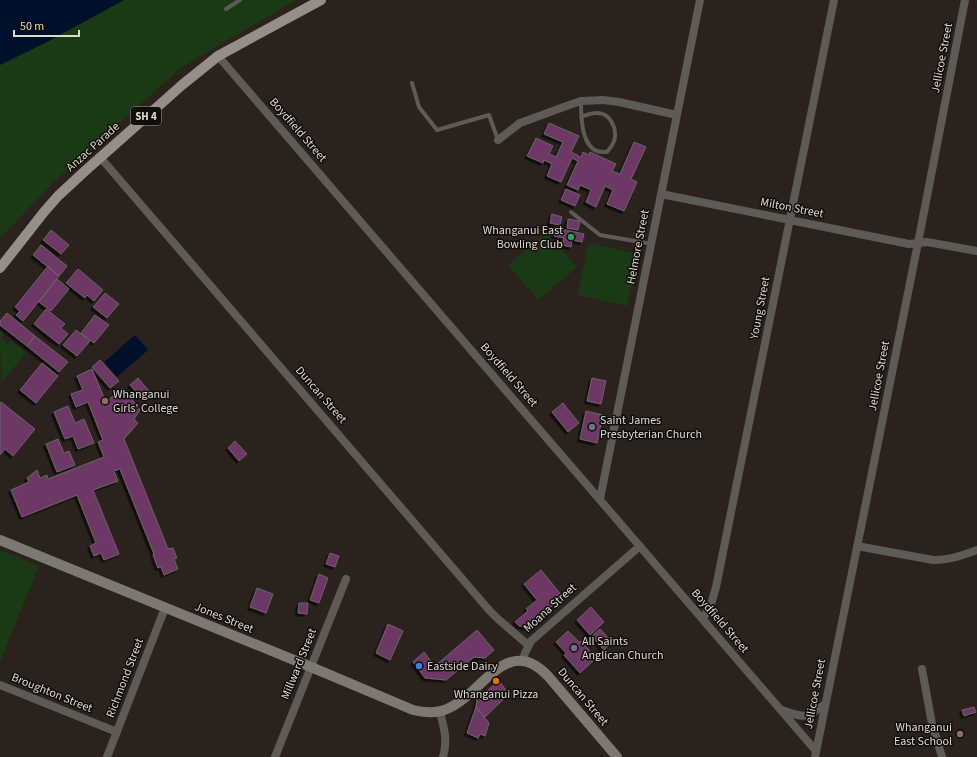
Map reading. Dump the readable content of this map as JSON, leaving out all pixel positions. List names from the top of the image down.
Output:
{
  "streets": {
    "main road": [
      "SH 4",
      "Anzac Parade",
      "Duncan Street",
      "Jones Street"
    ],
    "street": [
      "Jellicoe Street",
      "Boydfield Street",
      "Milton Street",
      "Helmore Street",
      "Young Street",
      "Moana Street",
      "Millward Street",
      "Richmond Street",
      "Broughton Street"
    ]
  },
  "crossings": [
    ["Jellicoe Street", "Boydfield Street"],
    ["Jellicoe Street", "Milton Street"],
    ["Boydfield Street", "Anzac Parade"],
    ["Boydfield Street", "Helmore Street"],
    ["Boydfield Street", "Young Street"],
    ["Boydfield Street", "Moana Street"],
    ["Anzac Parade", "Duncan Street"],
    ["Milton Street", "Helmore Street"],
    ["Milton Street", "Young Street"],
    ["Duncan Street", "Moana Street"],
    ["Jones Street", "Millward Street"],
    ["Jones Street", "Richmond Street"],
    ["Richmond Street", "Broughton Street"]
  ],
  "places": [
    "Whanganui East Bowling Club",
    "Whanganui Girls' College",
    "Saint James Presbyterian Church",
    "All Saints Anglican Church",
    "Eastside Dairy",
    "Whanganui Pizza",
    "Whanganui East School"
  ],
  "scale_bar": "50 m"
}
